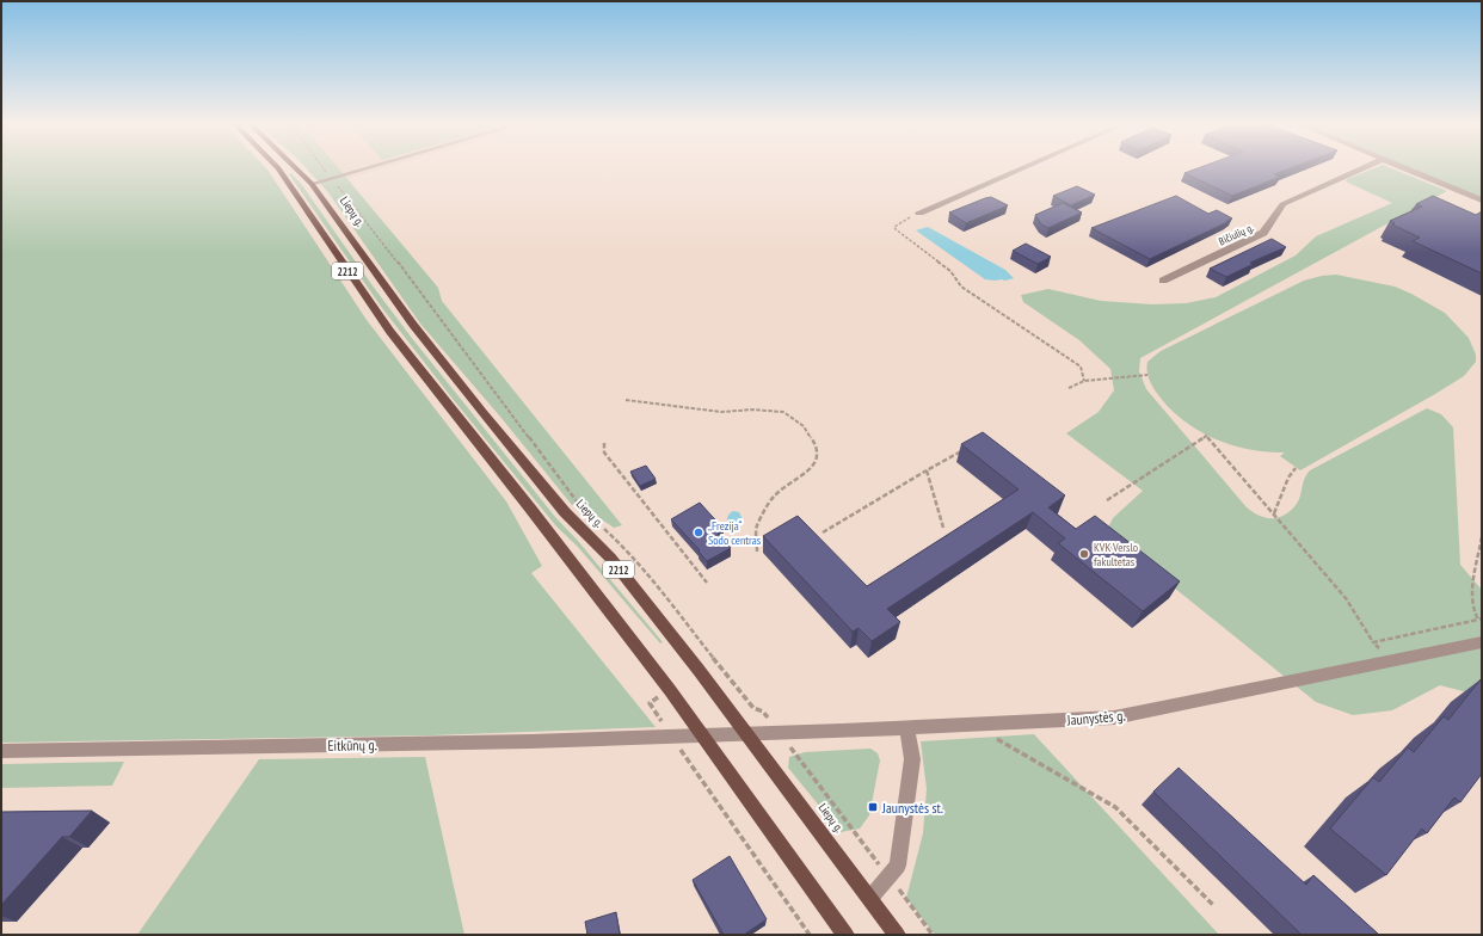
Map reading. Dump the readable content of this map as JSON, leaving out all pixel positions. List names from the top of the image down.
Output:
{
  "streets": {
    "main road": ["Liepų g.", "2212"],
    "street": ["Bičiulių g.", "Jaunystės g.", "Eitkūnų g."]
  },
  "crossings": [
    ["Liepų g.", "Jaunystės g."],
    ["2212", "Jaunystės g."],
    ["2212", "Eitkūnų g."],
    ["Jaunystės g.", "Eitkūnų g."]
  ],
  "places": {
    "other": ["„Frezija“ Sodo centras", "KVK Verslo fakultetas"],
    "transit": ["Jaunystės st."]
  }
}
